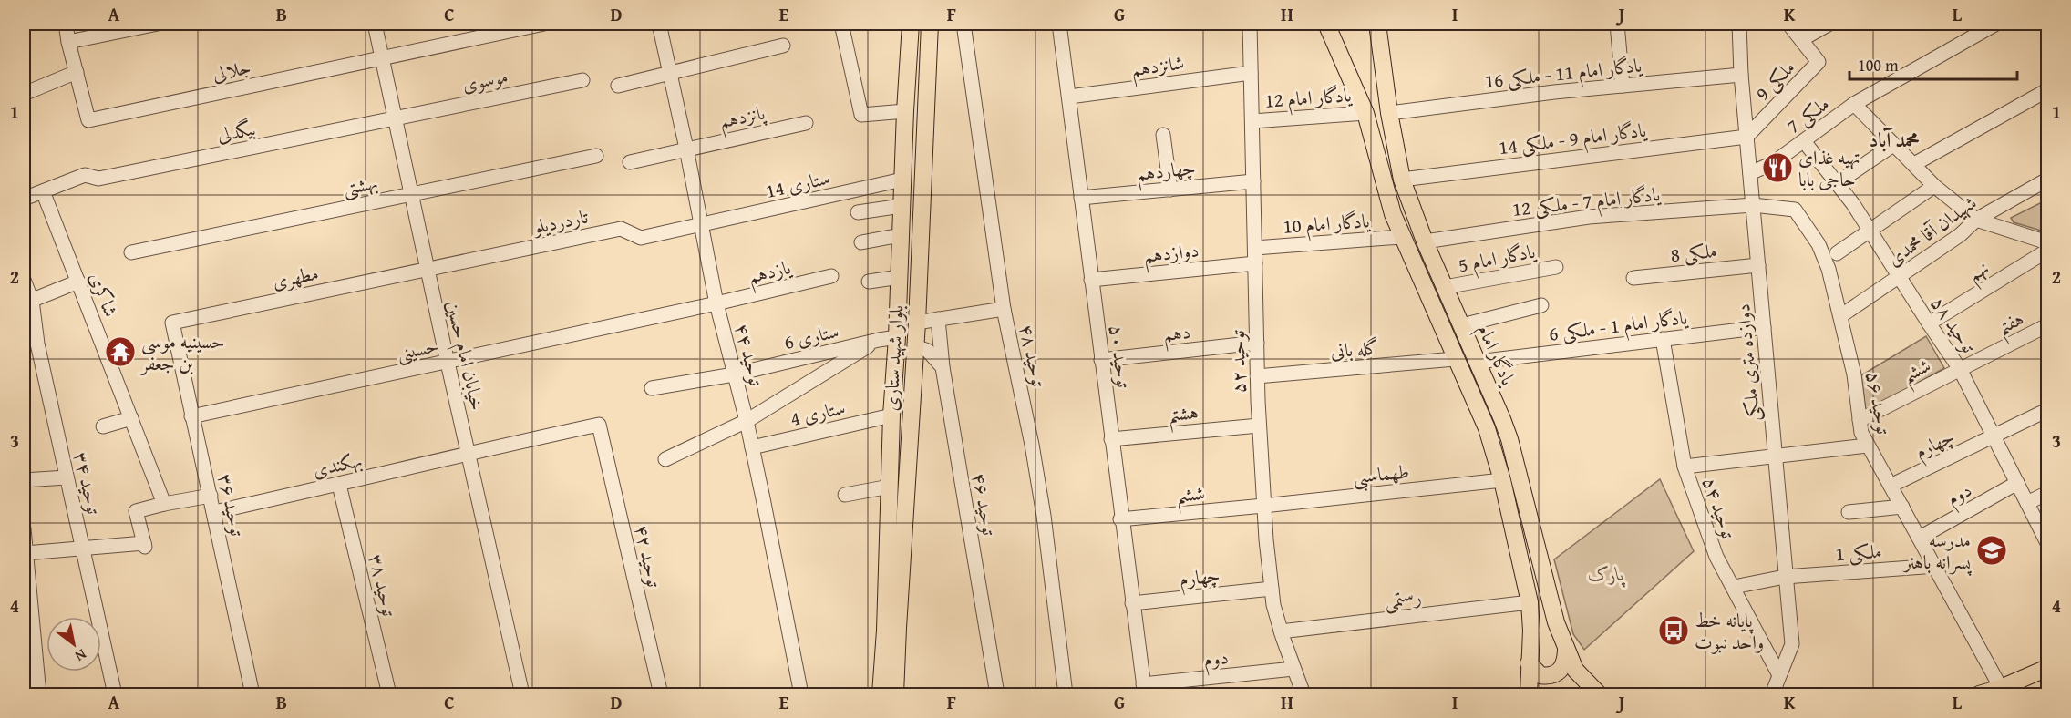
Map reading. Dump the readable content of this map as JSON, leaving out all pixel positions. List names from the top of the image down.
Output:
{
  "streets": {
    "main road": ["یادگار امام", "بلوار شهید ستاری"],
    "street": [
      "شانزدهم",
      "جلالی",
      "یادگار امام 11 - ملکی 16",
      "موسوی",
      "ملکی 9",
      "یادگار امام 12",
      "ملکی 7",
      "پانزدهم",
      "بیگدلی",
      "یادگار امام 9 - ملکی 14",
      "چهاردهم",
      "ستاری 14",
      "بهشتی",
      "یادگار امام 7 - ملکی 12",
      "تاردردیلو",
      "یادگار امام 10",
      "شهیدان آقا محمدی",
      "دوازدهم",
      "ملکی 8",
      "یادگار امام 5",
      "نهم",
      "یازدهم",
      "مطهری",
      "شاکری",
      "هفتم",
      "توحید ۵۸",
      "یادگار امام 1 - ملکی 6",
      "دهم",
      "ستاری 6",
      "حسینی",
      "گله بانی",
      "توحید ۴۴",
      "خیابان امام حسین",
      "توحید ۴۸",
      "توحید ۵۰",
      "توحید ۵۲",
      "دوازده متری ملکی",
      "ششم",
      "توحید ۵۶",
      "ستاری 4",
      "هشتم",
      "چهارم",
      "بهکندی",
      "طهماسبی",
      "توحید ۳۴",
      "دوم",
      "توحید ۴۶",
      "توحید ۳۶",
      "توحید ۵۴",
      "ملکی 1",
      "توحید ۴۲",
      "توحید ۳۸",
      "رستمی"
    ]
  },
  "crossings": [
    ["شانزدهم", "توحید ۵۰"],
    ["شانزدهم", "توحید ۵۲"],
    ["جلالی", "خیابان امام حسین"],
    ["یادگار امام 11 - ملکی 16", "یادگار امام"],
    ["یادگار امام 11 - ملکی 16", "دوازده متری ملکی"],
    ["موسوی", "بیگدلی"],
    ["موسوی", "خیابان امام حسین"],
    ["ملکی 9", "یادگار امام 9 - ملکی 14"],
    ["ملکی 9", "دوازده متری ملکی"],
    ["یادگار امام 12", "یادگار امام"],
    ["یادگار امام 12", "توحید ۵۲"],
    ["ملکی 7", "شهیدان آقا محمدی"],
    ["ملکی 7", "توحید ۵۸"],
    ["ملکی 7", "دوازده متری ملکی"],
    ["پانزدهم", "توحید ۴۴"],
    ["بیگدلی", "شاکری"],
    ["بیگدلی", "خیابان امام حسین"],
    ["یادگار امام 9 - ملکی 14", "یادگار امام"],
    ["یادگار امام 9 - ملکی 14", "دوازده متری ملکی"],
    ["چهاردهم", "توحید ۵۰"],
    ["چهاردهم", "توحید ۵۲"],
    ["ستاری 14", "تاردردیلو"],
    ["ستاری 14", "توحید ۴۴"],
    ["ستاری 14", "بلوار شهید ستاری"],
    ["بهشتی", "خیابان امام حسین"],
    ["یادگار امام 7 - ملکی 12", "یادگار امام"],
    ["یادگار امام 7 - ملکی 12", "دوازده متری ملکی"],
    ["یادگار امام 7 - ملکی 12", "توحید ۵۶"],
    ["تاردردیلو", "مطهری"],
    ["تاردردیلو", "توحید ۴۴"],
    ["تاردردیلو", "خیابان امام حسین"],
    ["یادگار امام 10", "یادگار امام"],
    ["یادگار امام 10", "توحید ۵۲"],
    ["شهیدان آقا محمدی", "توحید ۵۸"],
    ["شهیدان آقا محمدی", "توحید ۵۶"],
    ["دوازدهم", "توحید ۵۰"],
    ["دوازدهم", "توحید ۵۲"],
    ["ملکی 8", "دوازده متری ملکی"],
    ["یادگار امام 5", "یادگار امام"],
    ["نهم", "توحید ۵۸"],
    ["یازدهم", "حسینی"],
    ["یازدهم", "توحید ۴۴"],
    ["مطهری", "خیابان امام حسین"],
    ["مطهری", "توحید ۳۶"],
    ["هفتم", "توحید ۵۸"],
    ["هفتم", "ششم"],
    ["توحید ۵۸", "ششم"],
    ["توحید ۵۸", "چهارم"],
    ["توحید ۵۸", "دوم"],
    ["یادگار امام 1 - ملکی 6", "یادگار امام"],
    ["یادگار امام 1 - ملکی 6", "دوازده متری ملکی"],
    ["یادگار امام 1 - ملکی 6", "توحید ۵۴"],
    ["دهم", "توحید ۵۰"],
    ["دهم", "توحید ۵۲"],
    ["ستاری 6", "توحید ۴۴"],
    ["ستاری 6", "بلوار شهید ستاری"],
    ["حسینی", "توحید ۴۴"],
    ["حسینی", "خیابان امام حسین"],
    ["حسینی", "توحید ۳۶"],
    ["گله بانی", "یادگار امام"],
    ["گله بانی", "توحید ۵۲"],
    ["توحید ۴۴", "ستاری 4"],
    ["یادگار امام", "طهماسبی"],
    ["یادگار امام", "رستمی"],
    ["خیابان امام حسین", "بهکندی"],
    ["توحید ۵۰", "ششم"],
    ["توحید ۵۰", "هشتم"],
    ["توحید ۵۰", "چهارم"],
    ["توحید ۵۰", "دوم"],
    ["بلوار شهید ستاری", "ستاری 4"],
    ["توحید ۵۲", "ششم"],
    ["توحید ۵۲", "هشتم"],
    ["توحید ۵۲", "چهارم"],
    ["توحید ۵۲", "طهماسبی"],
    ["توحید ۵۲", "دوم"],
    ["توحید ۵۲", "رستمی"],
    ["دوازده متری ملکی", "توحید ۵۶"],
    ["دوازده متری ملکی", "توحید ۵۴"],
    ["دوازده متری ملکی", "ملکی 1"],
    ["ششم", "توحید ۵۶"],
    ["ششم", "طهماسبی"],
    ["توحید ۵۶", "چهارم"],
    ["توحید ۵۶", "دوم"],
    ["توحید ۵۶", "ملکی 1"],
    ["بهکندی", "توحید ۳۶"],
    ["بهکندی", "توحید ۴۲"],
    ["بهکندی", "توحید ۳۸"],
    ["توحید ۵۴", "ملکی 1"]
  ],
  "districts": ["محمد آباد"],
  "parks": ["پارک"],
  "places": {
    "restaurant": ["تهیه غذای حاجی بابا"],
    "temple": ["حسینیه موسی بن جعفر"],
    "school or university": ["مدرسه پسرانه باهنر"],
    "bus stop": ["پایانه خط واحد نبوت"]
  },
  "scale_bar": "100 m",
  "north": "bottom right",
  "grid": {
    "columns": [
      "A",
      "B",
      "C",
      "D",
      "E",
      "F",
      "G",
      "H",
      "I",
      "J",
      "K",
      "L"
    ],
    "rows": [
      "1",
      "2",
      "3",
      "4"
    ]
  }
}
